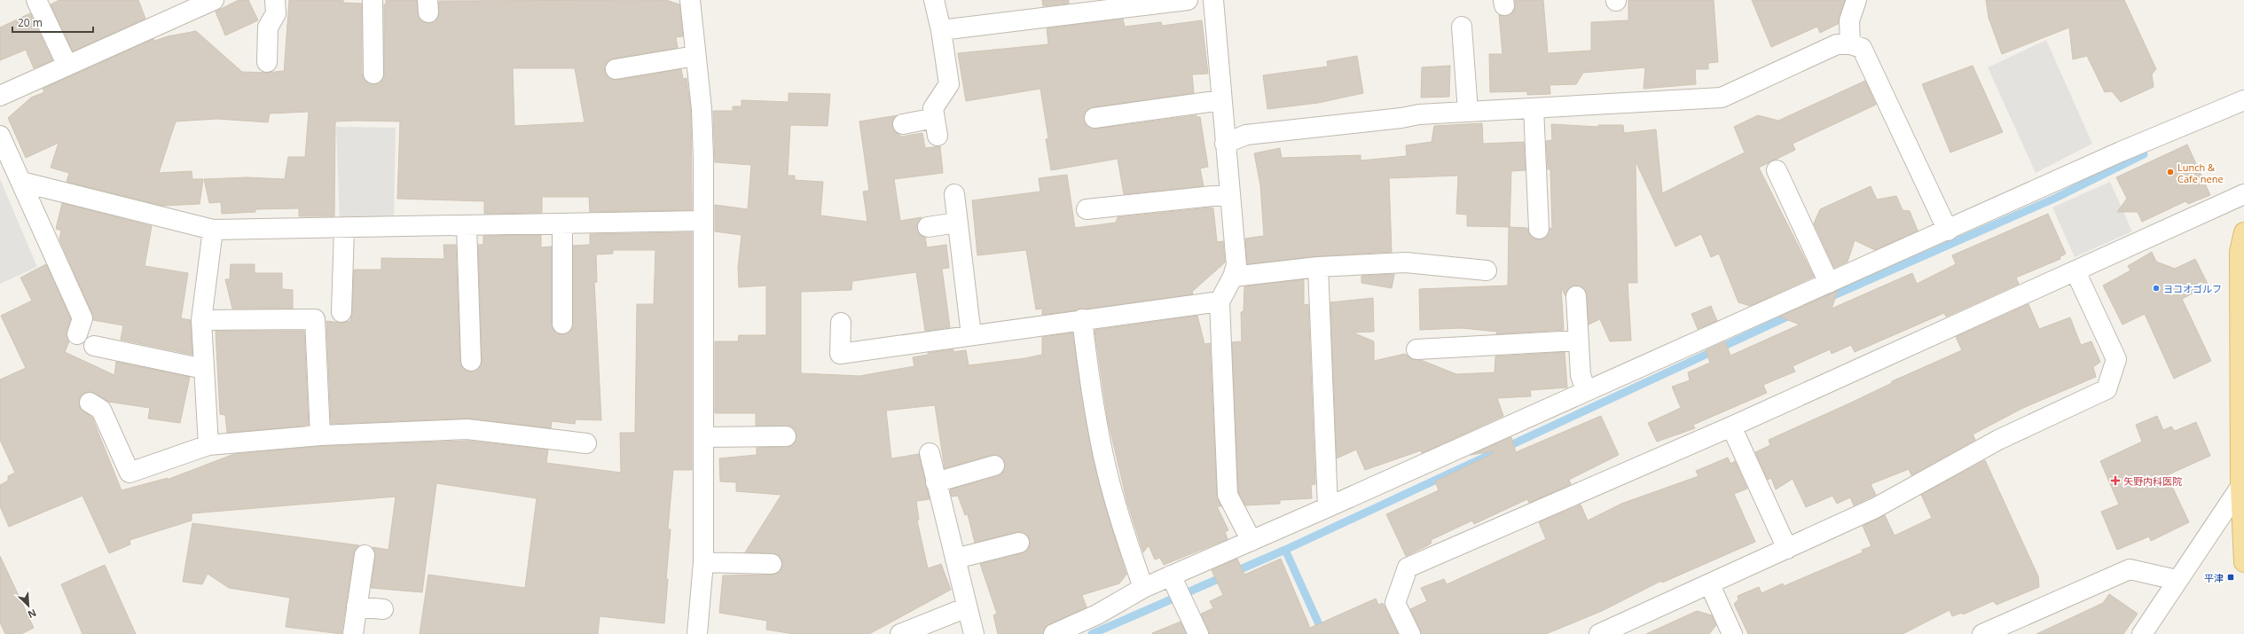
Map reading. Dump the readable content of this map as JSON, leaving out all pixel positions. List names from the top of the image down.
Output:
{
  "places": {
    "other": ["Lunch & Cafe nene", "ヨコオゴルフ"],
    "health": ["矢野内科医院"],
    "transit": ["平津"]
  },
  "scale_bar": "20 m",
  "north": "bottom right"
}
